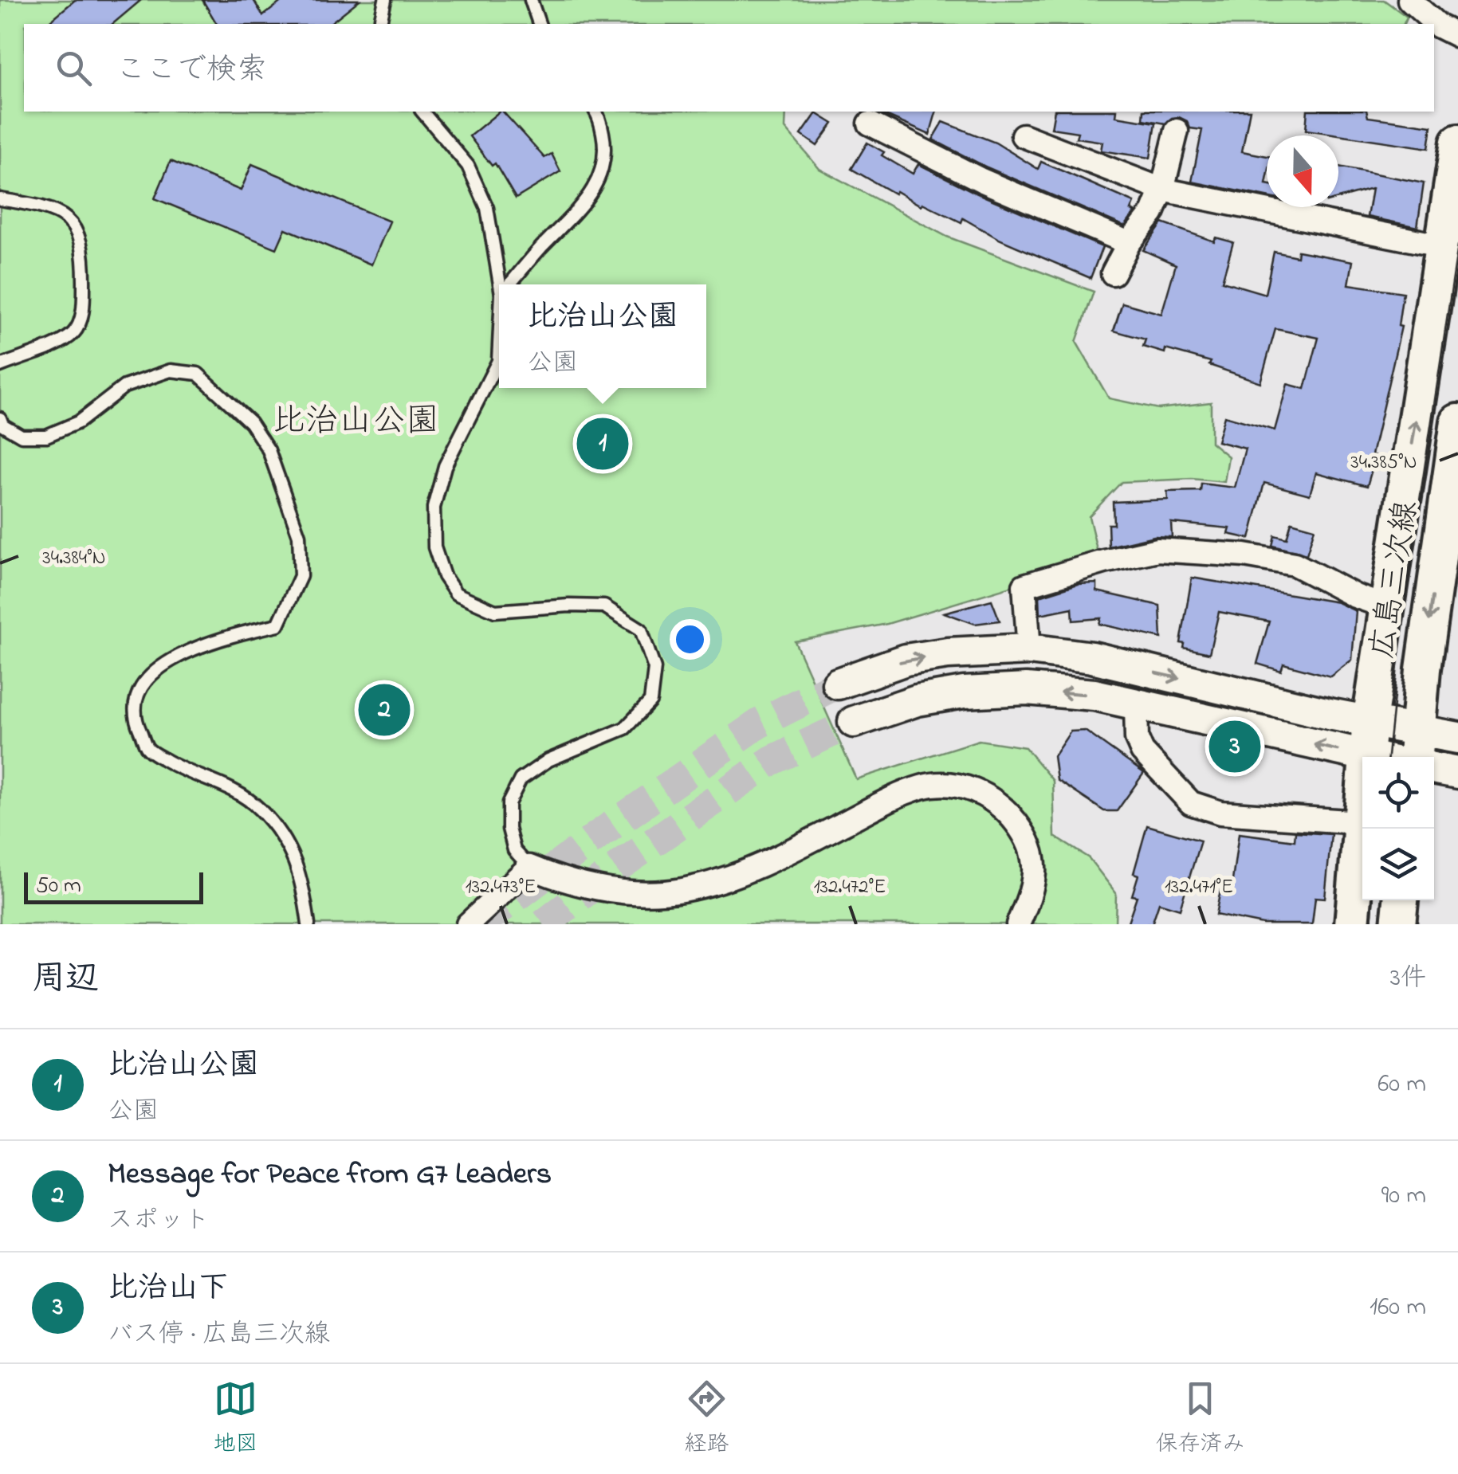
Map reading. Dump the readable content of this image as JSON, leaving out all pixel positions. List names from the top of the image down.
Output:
{
  "streets": {
    "main road": ["広島三次線"]
  },
  "districts": ["比治山公園"],
  "scale_bar": "50 m",
  "north": "bottom",
  "page": {
    "search": "ここで検索",
    "popup": ["比治山公園", "公園"],
    "pins": ["1", "2", "3"],
    "scale": "50 m",
    "heading": ["周辺", "3件"],
    "list": [
      {
        "mark": "1",
        "name": "比治山公園",
        "note": "公園",
        "value": "60 m"
      },
      {
        "mark": "2",
        "name": "Message for Peace from G7 Leaders",
        "note": "スポット",
        "value": "90 m"
      },
      {
        "mark": "3",
        "name": "比治山下",
        "note": "バス停 · 広島三次線",
        "value": "160 m"
      }
    ],
    "nav": ["地図", "経路", "保存済み"]
  },
  "coordinates": [
    "34.385°N",
    "34.384°N",
    "132.473°E",
    "132.472°E",
    "132.471°E"
  ]
}
